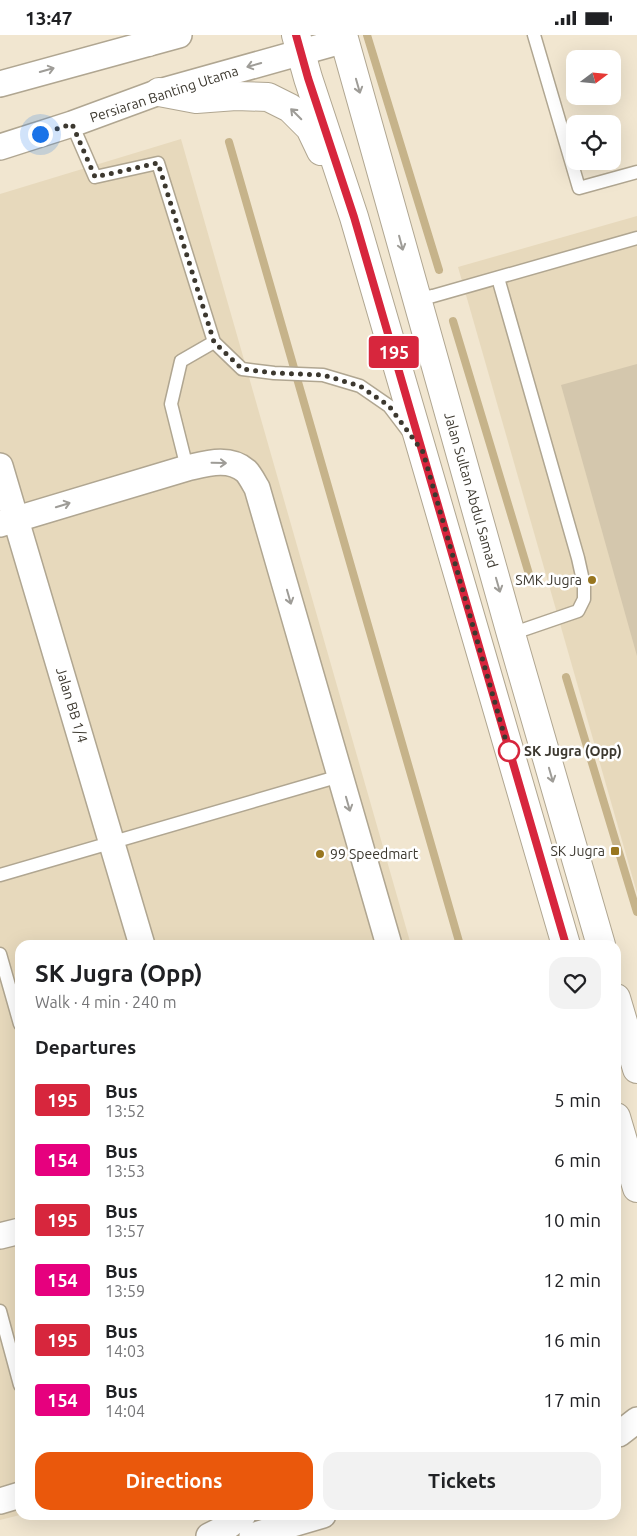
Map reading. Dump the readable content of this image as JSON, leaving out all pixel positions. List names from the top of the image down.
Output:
{
  "streets": {
    "main road": ["Jalan Sultan Abdul Samad"],
    "street": ["Persiaran Banting Utama", "Jalan BB 1/4"]
  },
  "crossings": [
    ["Persiaran Banting Utama", "Jalan Sultan Abdul Samad"]
  ],
  "one_way": ["Persiaran Banting Utama"],
  "places": {
    "other": ["SMK Jugra", "SK Jugra (Opp)", "99 Speedmart"],
    "transit": ["SK Jugra"]
  },
  "lines": ["bus line 195"],
  "north": "right",
  "page": {
    "status": "13:47",
    "on_map": "195",
    "heading": [
      ["SK Jugra (Opp)", "Walk · 4 min · 240 m"],
      "Departures"
    ],
    "list": [
      {
        "mark": "195",
        "name": "Bus",
        "note": "13:52",
        "value": "5 min"
      },
      {
        "mark": "154",
        "name": "Bus",
        "note": "13:53",
        "value": "6 min"
      },
      {
        "mark": "195",
        "name": "Bus",
        "note": "13:57",
        "value": "10 min"
      },
      {
        "mark": "154",
        "name": "Bus",
        "note": "13:59",
        "value": "12 min"
      },
      {
        "mark": "195",
        "name": "Bus",
        "note": "14:03",
        "value": "16 min"
      },
      {
        "mark": "154",
        "name": "Bus",
        "note": "14:04",
        "value": "17 min"
      }
    ],
    "buttons": ["Directions", "Tickets"]
  }
}
